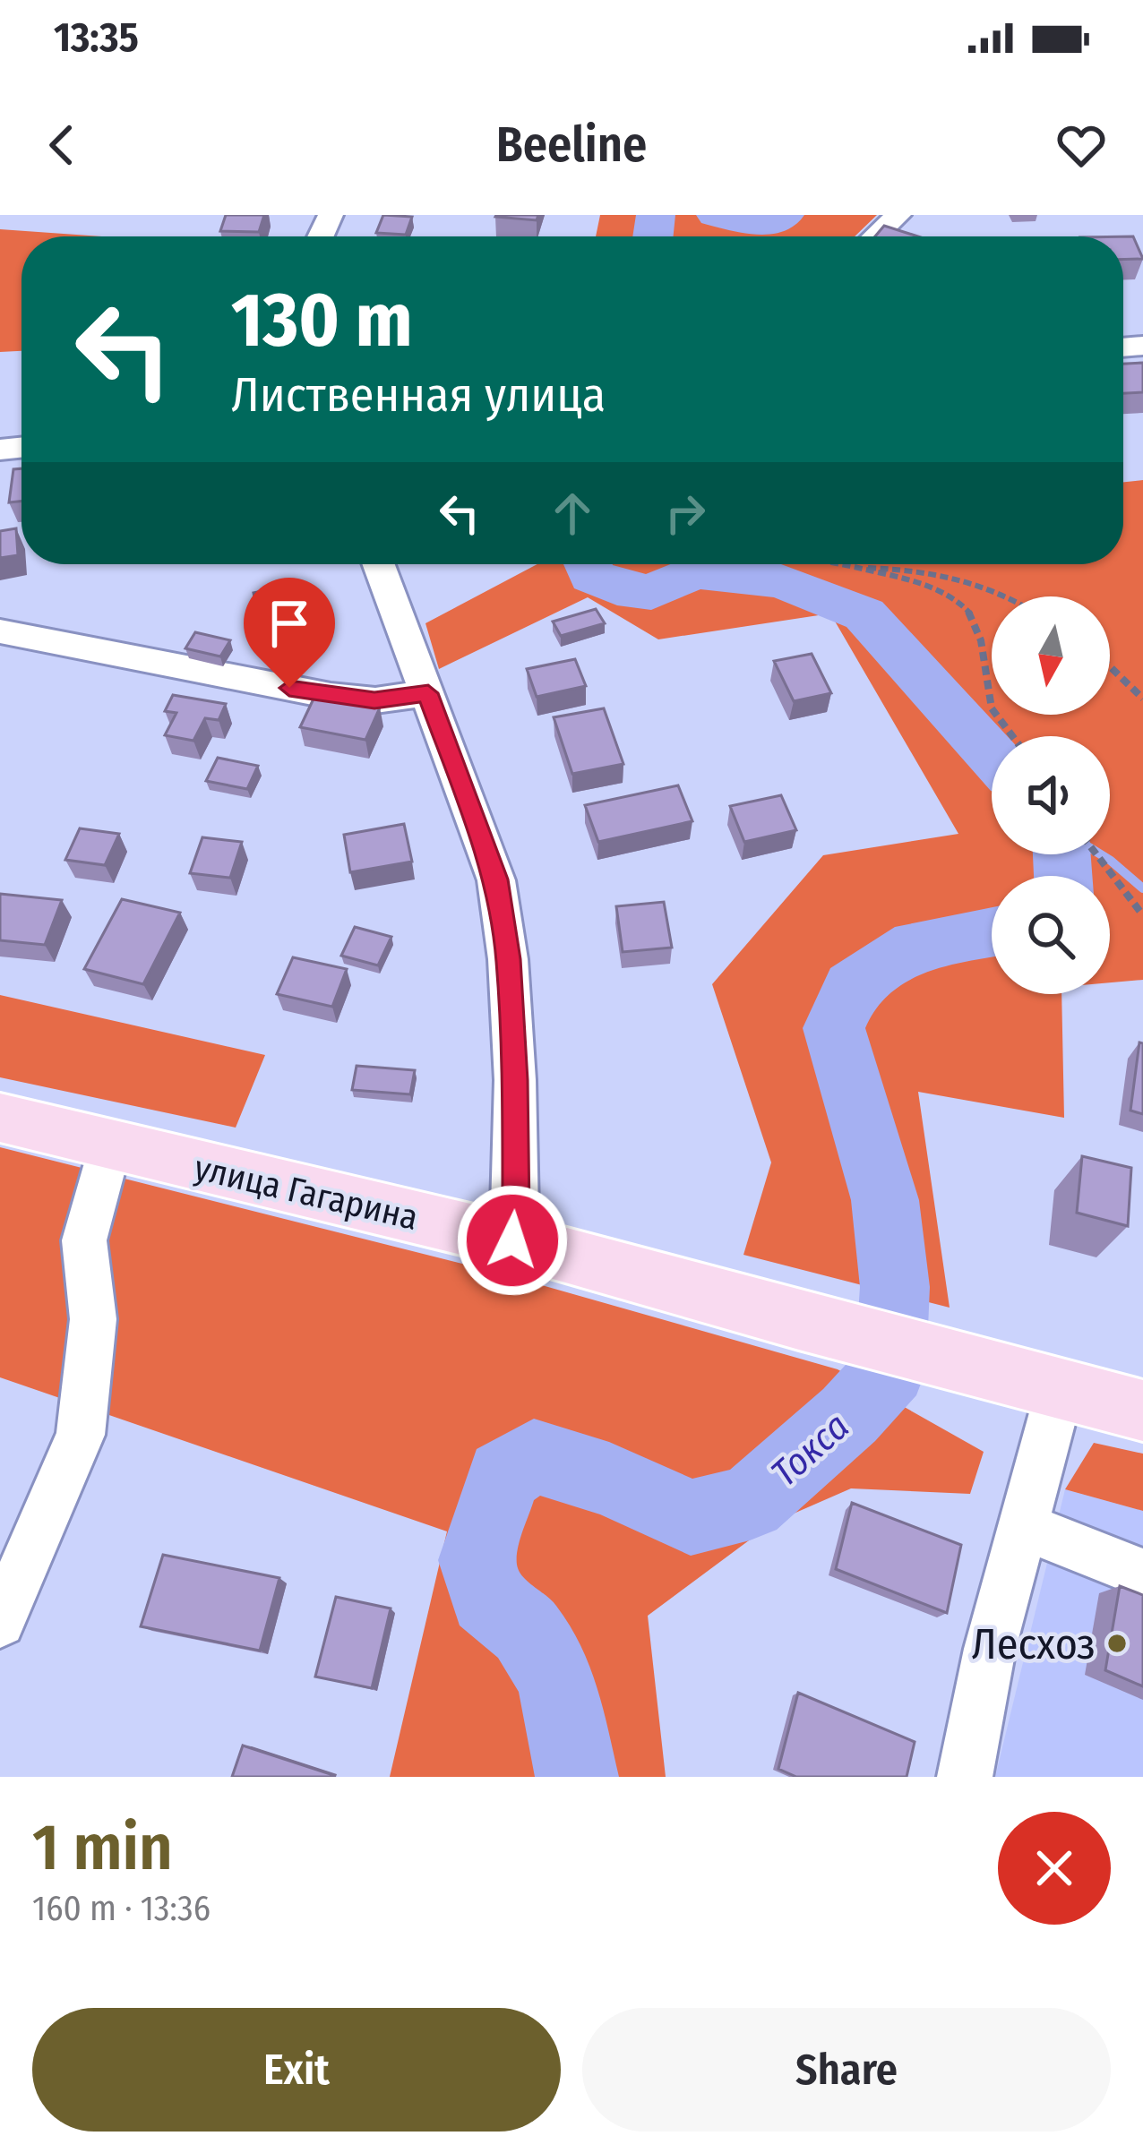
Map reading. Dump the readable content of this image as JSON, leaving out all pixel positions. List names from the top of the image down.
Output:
{
  "streets": {
    "main road": ["улица Гагарина"]
  },
  "water": ["Токса"],
  "places": ["Лесхоз"],
  "north": "bottom",
  "page": {
    "status": "13:35",
    "header": "Beeline",
    "turn": ["130 m", "Лиственная улица"],
    "heading": ["1 min", "160 m · 13:36"],
    "buttons": ["Exit", "Share"]
  }
}
